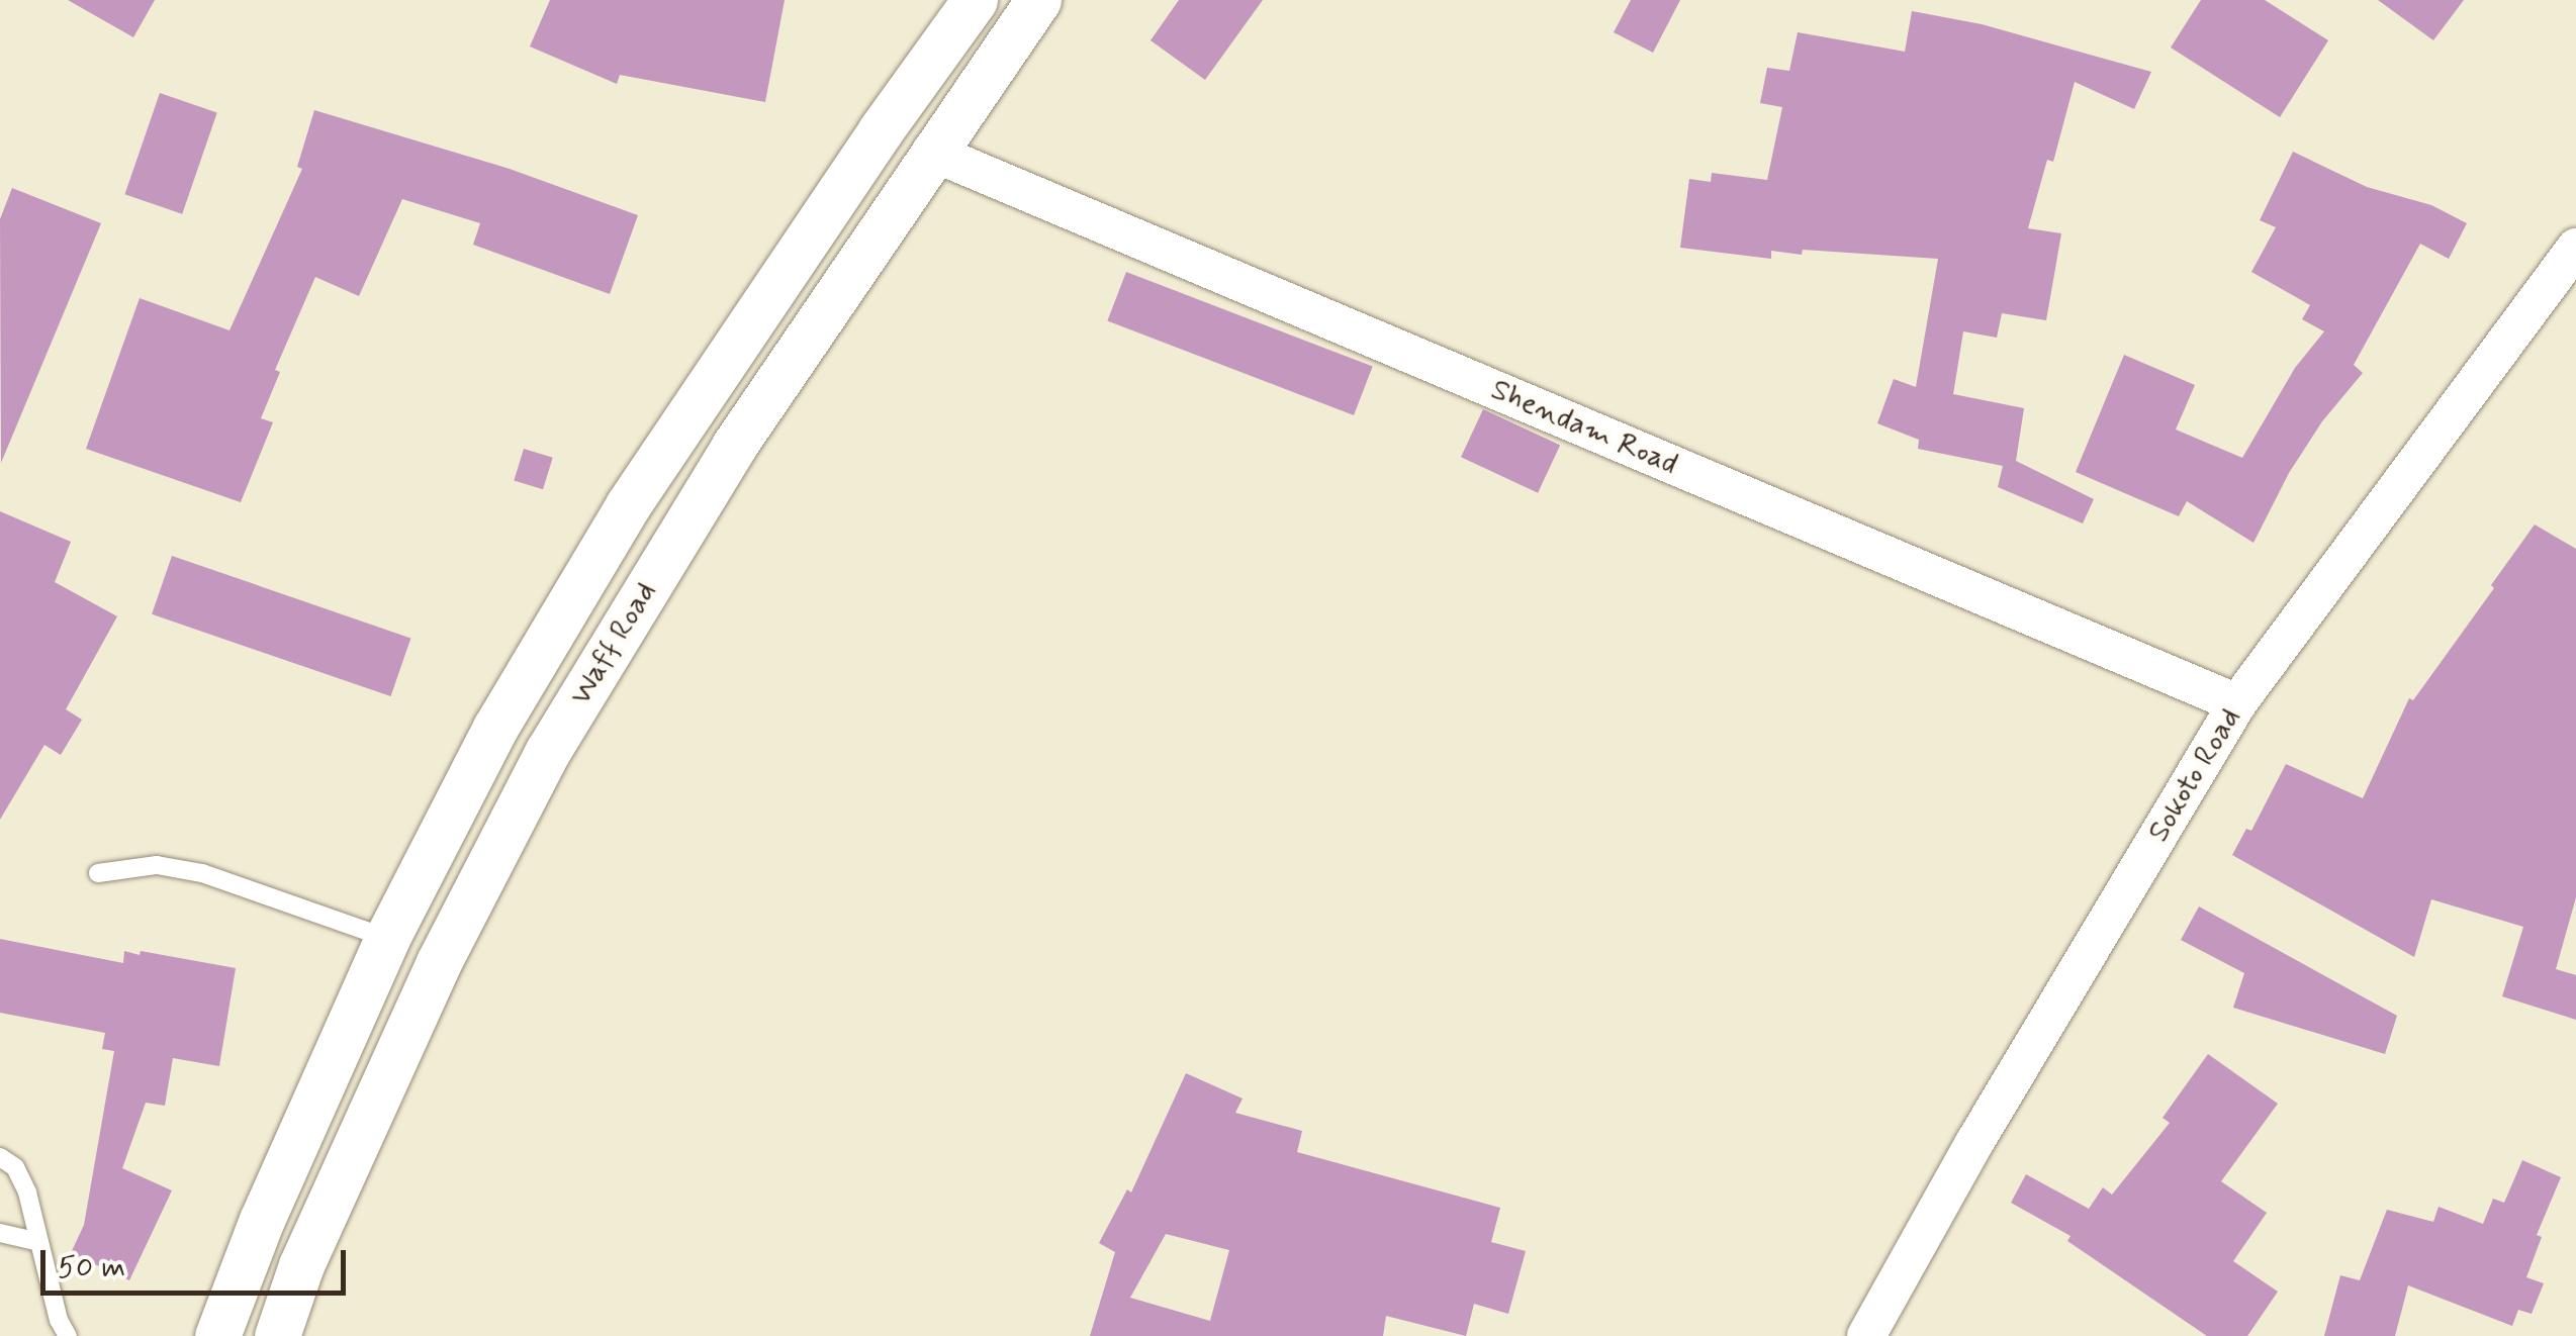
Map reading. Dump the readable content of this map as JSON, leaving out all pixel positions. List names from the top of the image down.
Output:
{
  "streets": {
    "street": ["Shendam Road", "Waff Road", "Sokoto Road"]
  },
  "crossings": [
    ["Shendam Road", "Waff Road"],
    ["Shendam Road", "Sokoto Road"]
  ],
  "scale_bar": "50 m"
}
